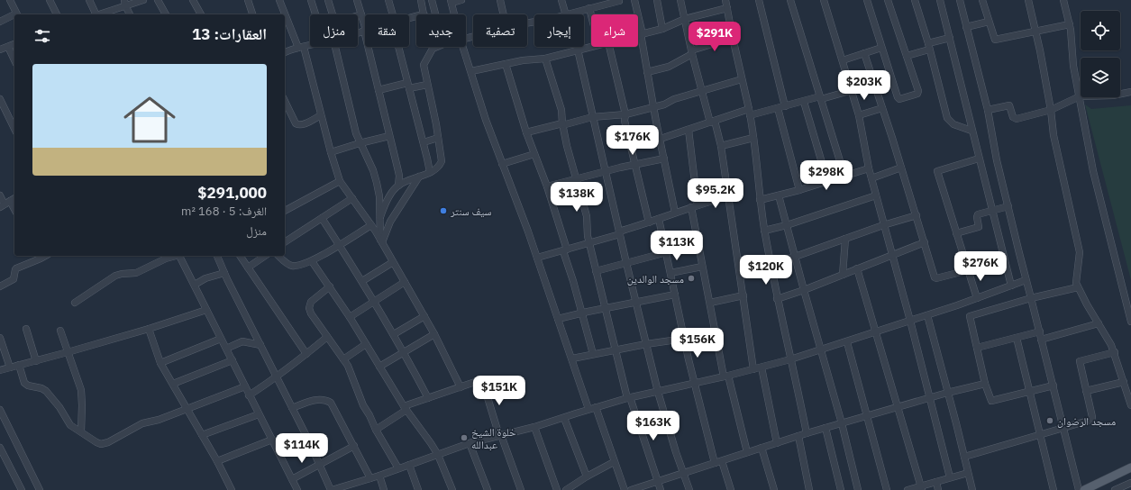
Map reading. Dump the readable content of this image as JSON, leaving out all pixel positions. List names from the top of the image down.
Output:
{
  "places": [
    "سيف سنتر",
    "مسجد الوالدين",
    "مسجد الرضوان",
    "خلوة الشيخ عبدالله"
  ],
  "page": {
    "chip": [
      "شراء",
      "إيجار",
      "تصفية",
      "جديد",
      "شقة",
      "منزل"
    ],
    "heading": "العقارات: 13",
    "price": [
      "$291K",
      "$203K",
      "$176K",
      "$298K",
      "$95.2K",
      "$138K",
      "$113K",
      "$276K",
      "$120K",
      "$156K",
      "$151K",
      "$163K",
      "$114K"
    ],
    "list": [
      {
        "name": "$291,000",
        "note": "الغرف: 5 · 168 m² · منزل"
      }
    ]
  }
}
